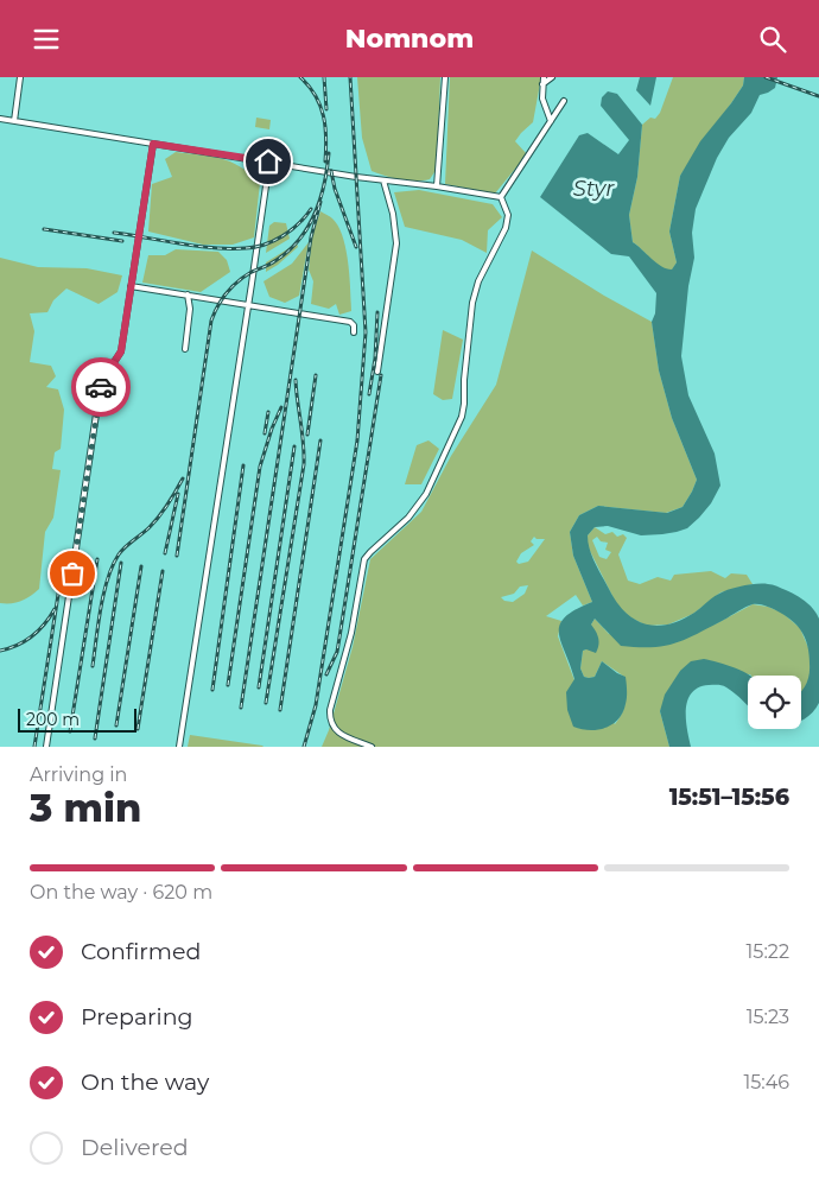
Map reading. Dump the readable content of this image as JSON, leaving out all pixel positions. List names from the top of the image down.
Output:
{
  "water": ["Styr"],
  "scale_bar": "200 m",
  "page": {
    "header": "Nomnom",
    "scale": "200 m",
    "heading": ["3 min", "Arriving in", "15:51–15:56"],
    "bar": "On the way · 620 m",
    "list": [
      ["Confirmed", "15:22"],
      ["Preparing", "15:23"],
      ["On the way", "15:46"],
      "Delivered"
    ]
  }
}
